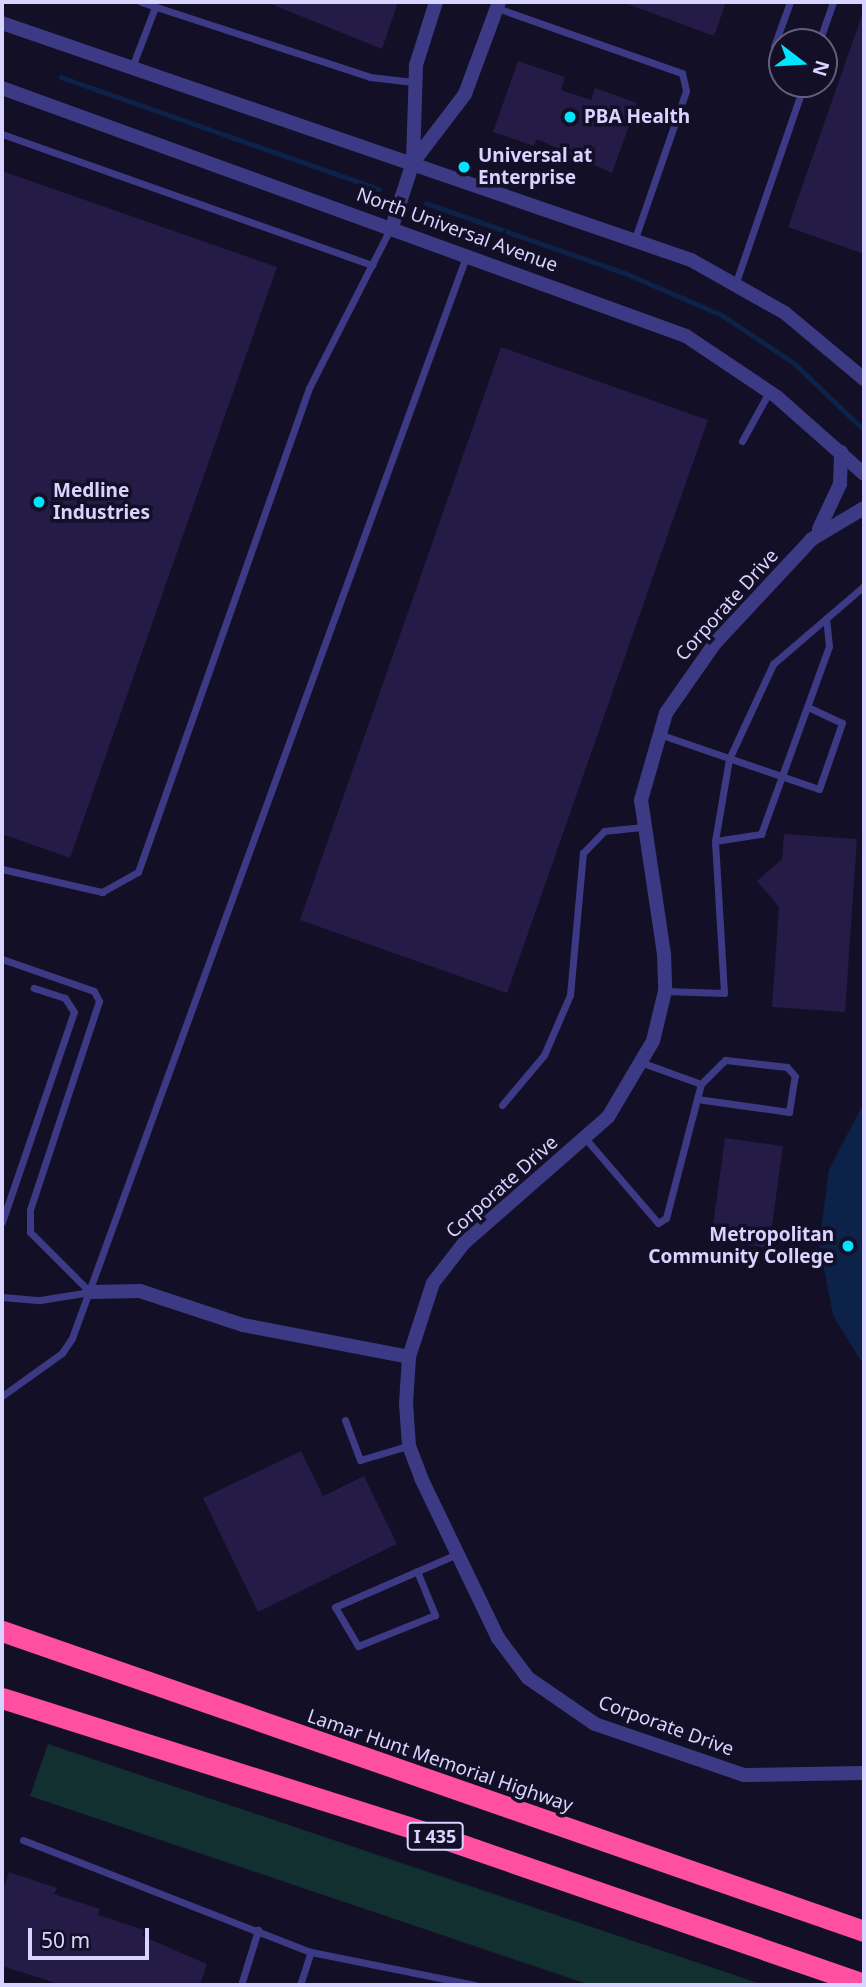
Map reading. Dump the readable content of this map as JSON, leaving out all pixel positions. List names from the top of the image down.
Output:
{
  "streets": {
    "highway": ["Lamar Hunt Memorial Highway", "I 435"],
    "street": ["North Universal Avenue", "Corporate Drive"]
  },
  "crossings": [
    ["North Universal Avenue", "Corporate Drive"]
  ],
  "places": [
    "PBA Health",
    "Universal at Enterprise",
    "Medline Industries",
    "Metropolitan Community College"
  ],
  "scale_bar": "50 m",
  "north": "right"
}
